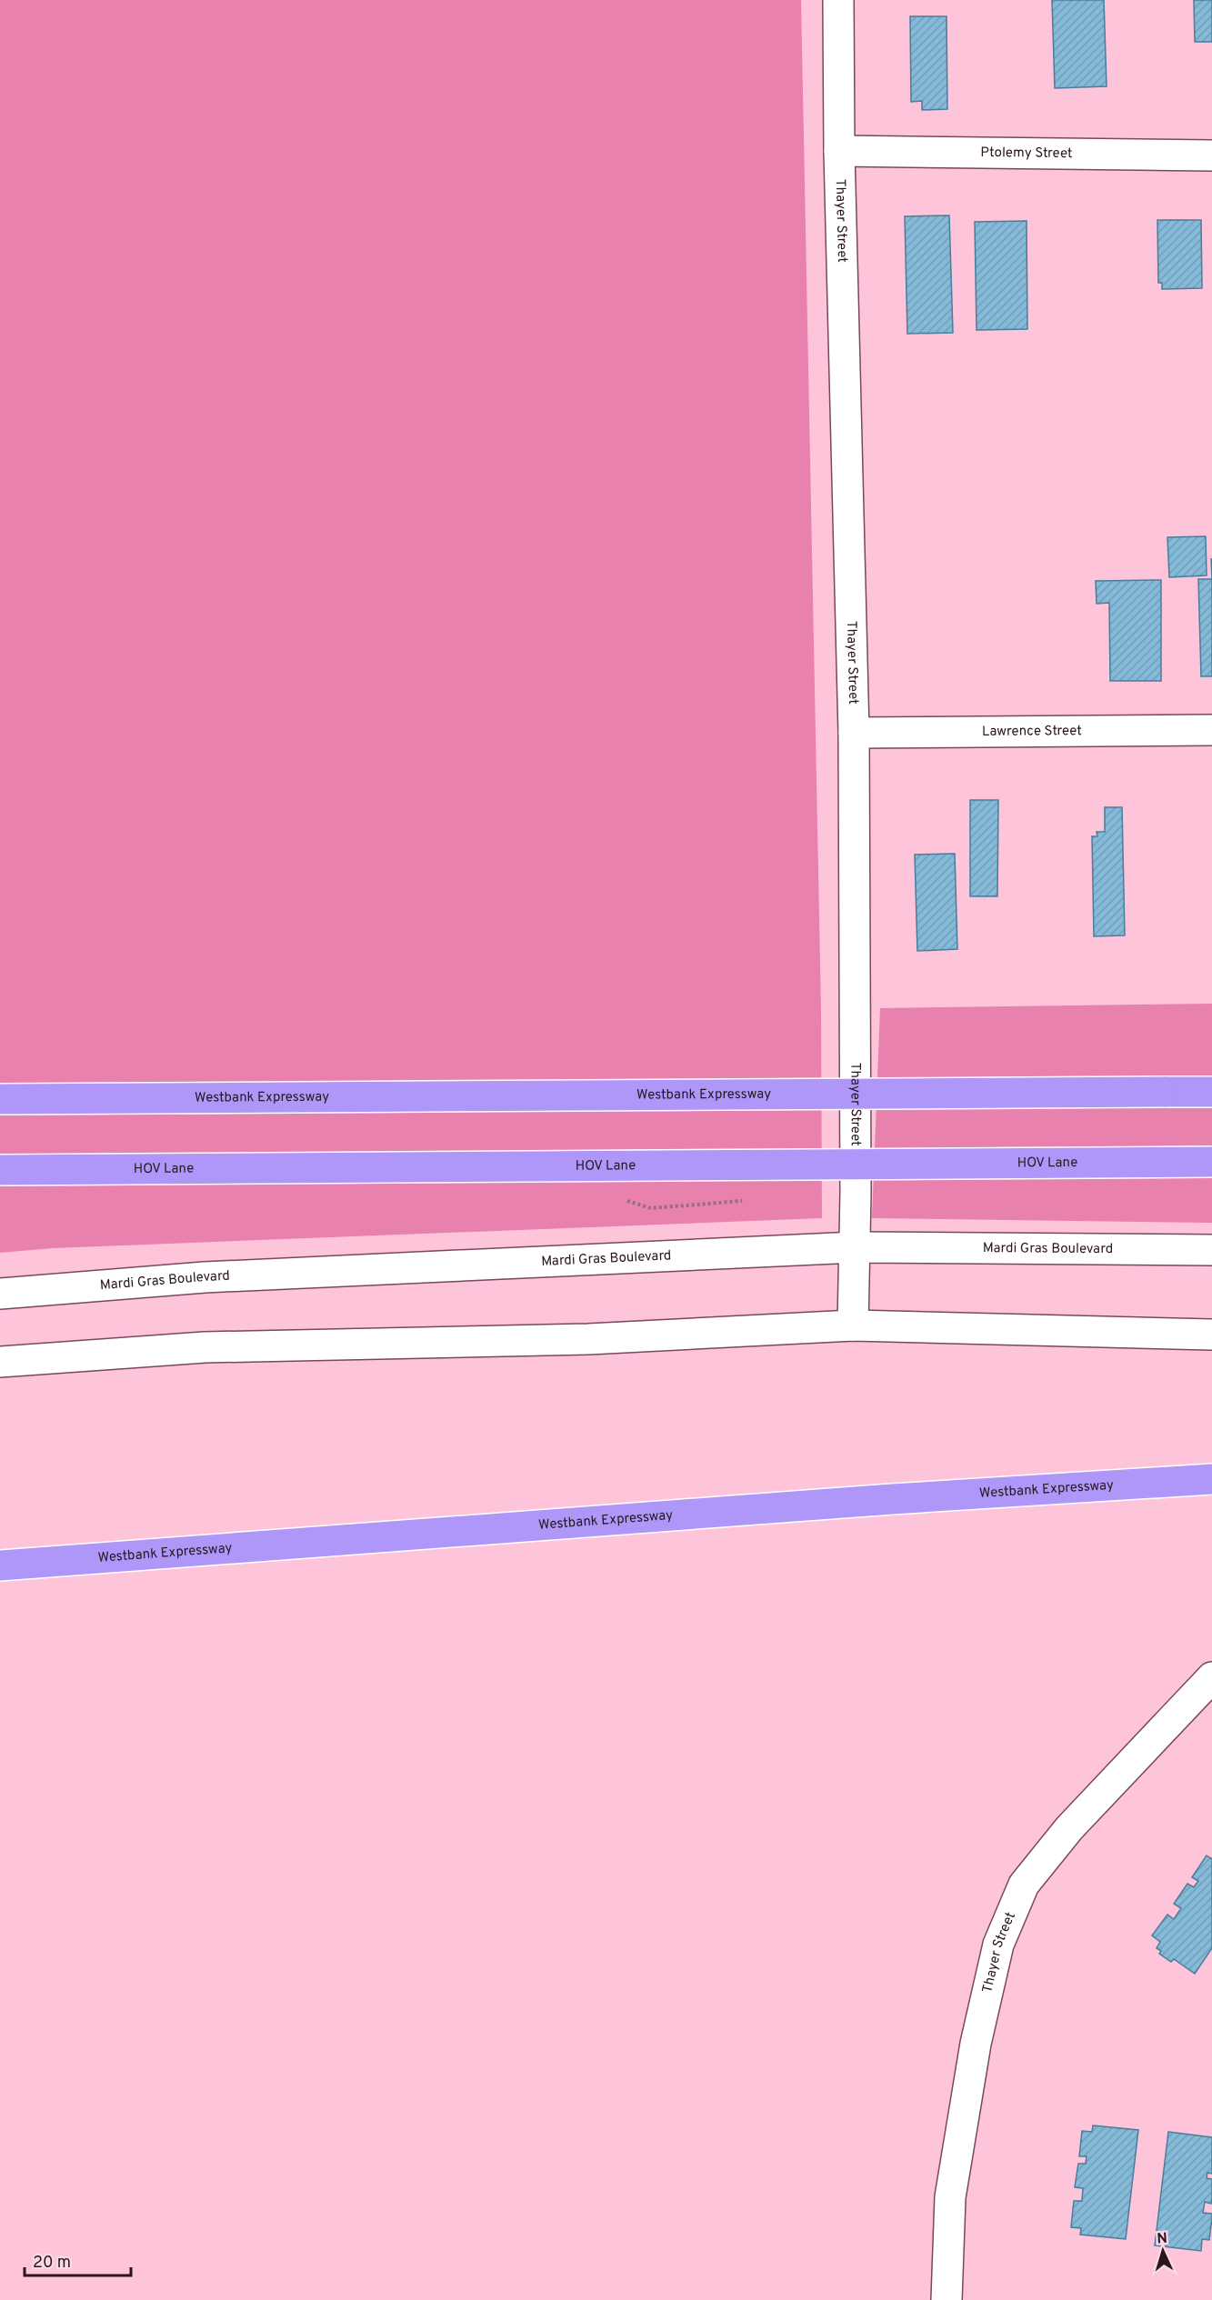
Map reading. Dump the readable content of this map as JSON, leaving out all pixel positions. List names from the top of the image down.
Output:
{
  "streets": {
    "highway": ["Westbank Expressway", "HOV Lane"],
    "street": [
      "Ptolemy Street",
      "Thayer Street",
      "Lawrence Street",
      "Mardi Gras Boulevard"
    ]
  },
  "crossings": [
    ["Ptolemy Street", "Thayer Street"],
    ["Thayer Street", "Lawrence Street"],
    ["Thayer Street", "Mardi Gras Boulevard"]
  ],
  "scale_bar": "20 m",
  "north": "top"
}
